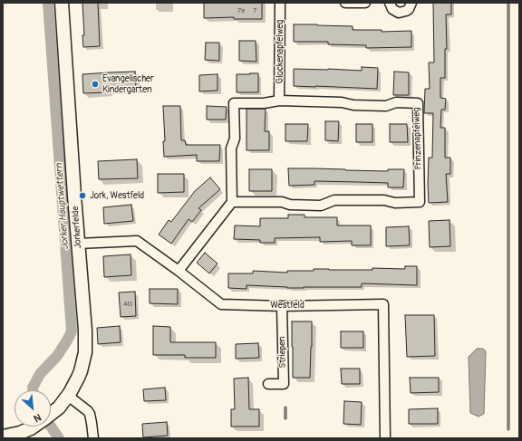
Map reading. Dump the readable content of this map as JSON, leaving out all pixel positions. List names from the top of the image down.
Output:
{
  "streets": {
    "street": [
      "Glockenapfelweg",
      "Prinzenapfelweg",
      "Jorkerfelde",
      "Westfeld",
      "Striepen"
    ]
  },
  "crossings": [
    ["Glockenapfelweg", "Prinzenapfelweg"],
    ["Jorkerfelde", "Westfeld"],
    ["Westfeld", "Striepen"]
  ],
  "water": ["Jorker Hauptwettern"],
  "places": ["Evangelischer Kindergarten", "Jork, Westfeld"],
  "house_numbers": ["7a", "7", "40"],
  "north": "bottom right"
}
